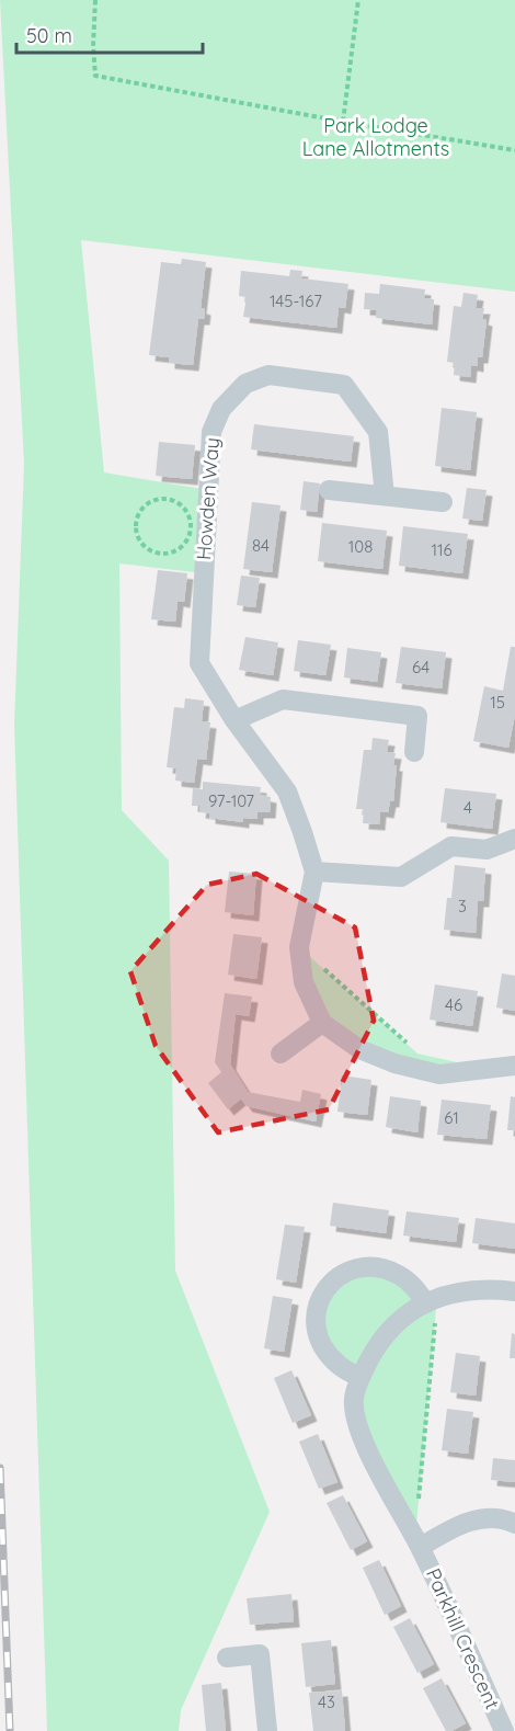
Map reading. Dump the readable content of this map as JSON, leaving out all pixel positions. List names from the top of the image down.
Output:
{
  "streets": {
    "street": ["Howden Way", "Parkhill Crescent"]
  },
  "parks": ["Park Lodge Lane Allotments"],
  "house_numbers": [
    "145-167",
    "84",
    "108",
    "116",
    "64",
    "15",
    "97-107",
    "4",
    "3",
    "46",
    "61",
    "43"
  ],
  "scale_bar": "50 m"
}
